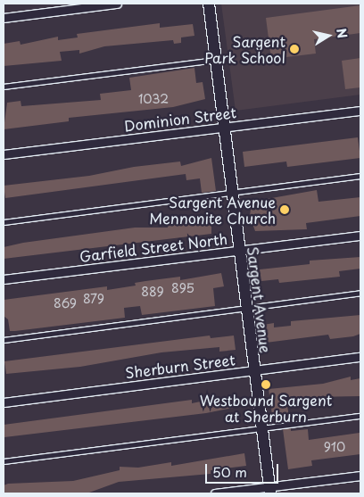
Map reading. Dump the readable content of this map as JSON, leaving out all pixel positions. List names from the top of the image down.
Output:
{
  "streets": {
    "main road": ["Sargent Avenue"],
    "street": ["Dominion Street", "Garfield Street North", "Sherburn Street"]
  },
  "crossings": [
    ["Dominion Street", "Sargent Avenue"],
    ["Garfield Street North", "Sargent Avenue"],
    ["Sargent Avenue", "Sherburn Street"]
  ],
  "places": ["Sargent Park School", "Sargent Avenue Mennonite Church", "Westbound Sargent at Sherburn"],
  "house_numbers": [
    "1032",
    "895",
    "889",
    "879",
    "869",
    "910"
  ],
  "scale_bar": "50 m",
  "north": "right"
}
